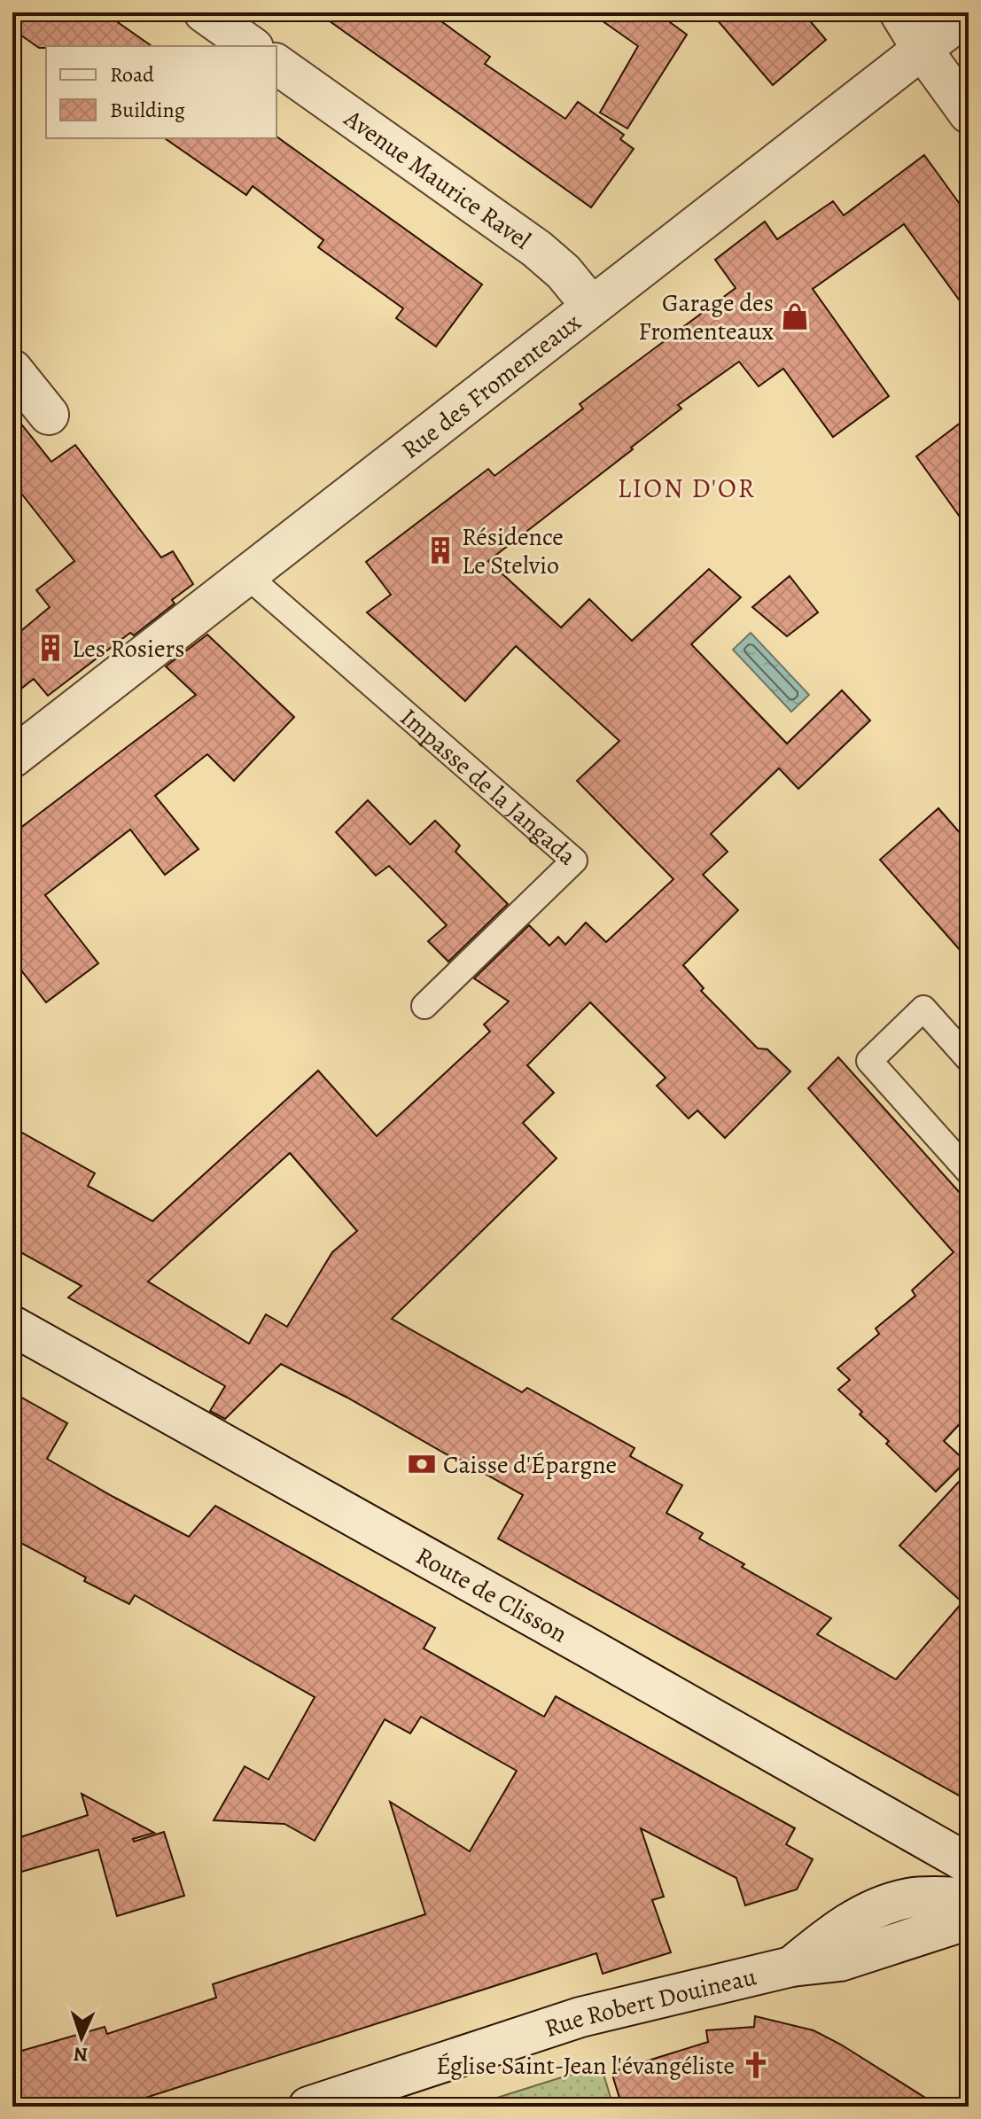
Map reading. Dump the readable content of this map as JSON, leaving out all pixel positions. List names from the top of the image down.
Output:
{
  "streets": {
    "street": [
      "Avenue Maurice Ravel",
      "Rue des Fromenteaux",
      "Route de Clisson",
      "Rue Robert Douineau"
    ],
    "lane": ["Impasse de la Jangada"]
  },
  "crossings": [
    ["Avenue Maurice Ravel", "Rue des Fromenteaux"],
    ["Rue des Fromenteaux", "Impasse de la Jangada"]
  ],
  "districts": ["LION D'OR"],
  "places": {
    "shop": ["Garage des Fromenteaux"],
    "building": ["Résidence Le Stelvio", "Les Rosiers"],
    "bank": ["Caisse d'Épargne"],
    "church": ["Église Saint-Jean l'évangéliste"]
  },
  "legend": ["Road", "Building"],
  "north": "bottom"
}
